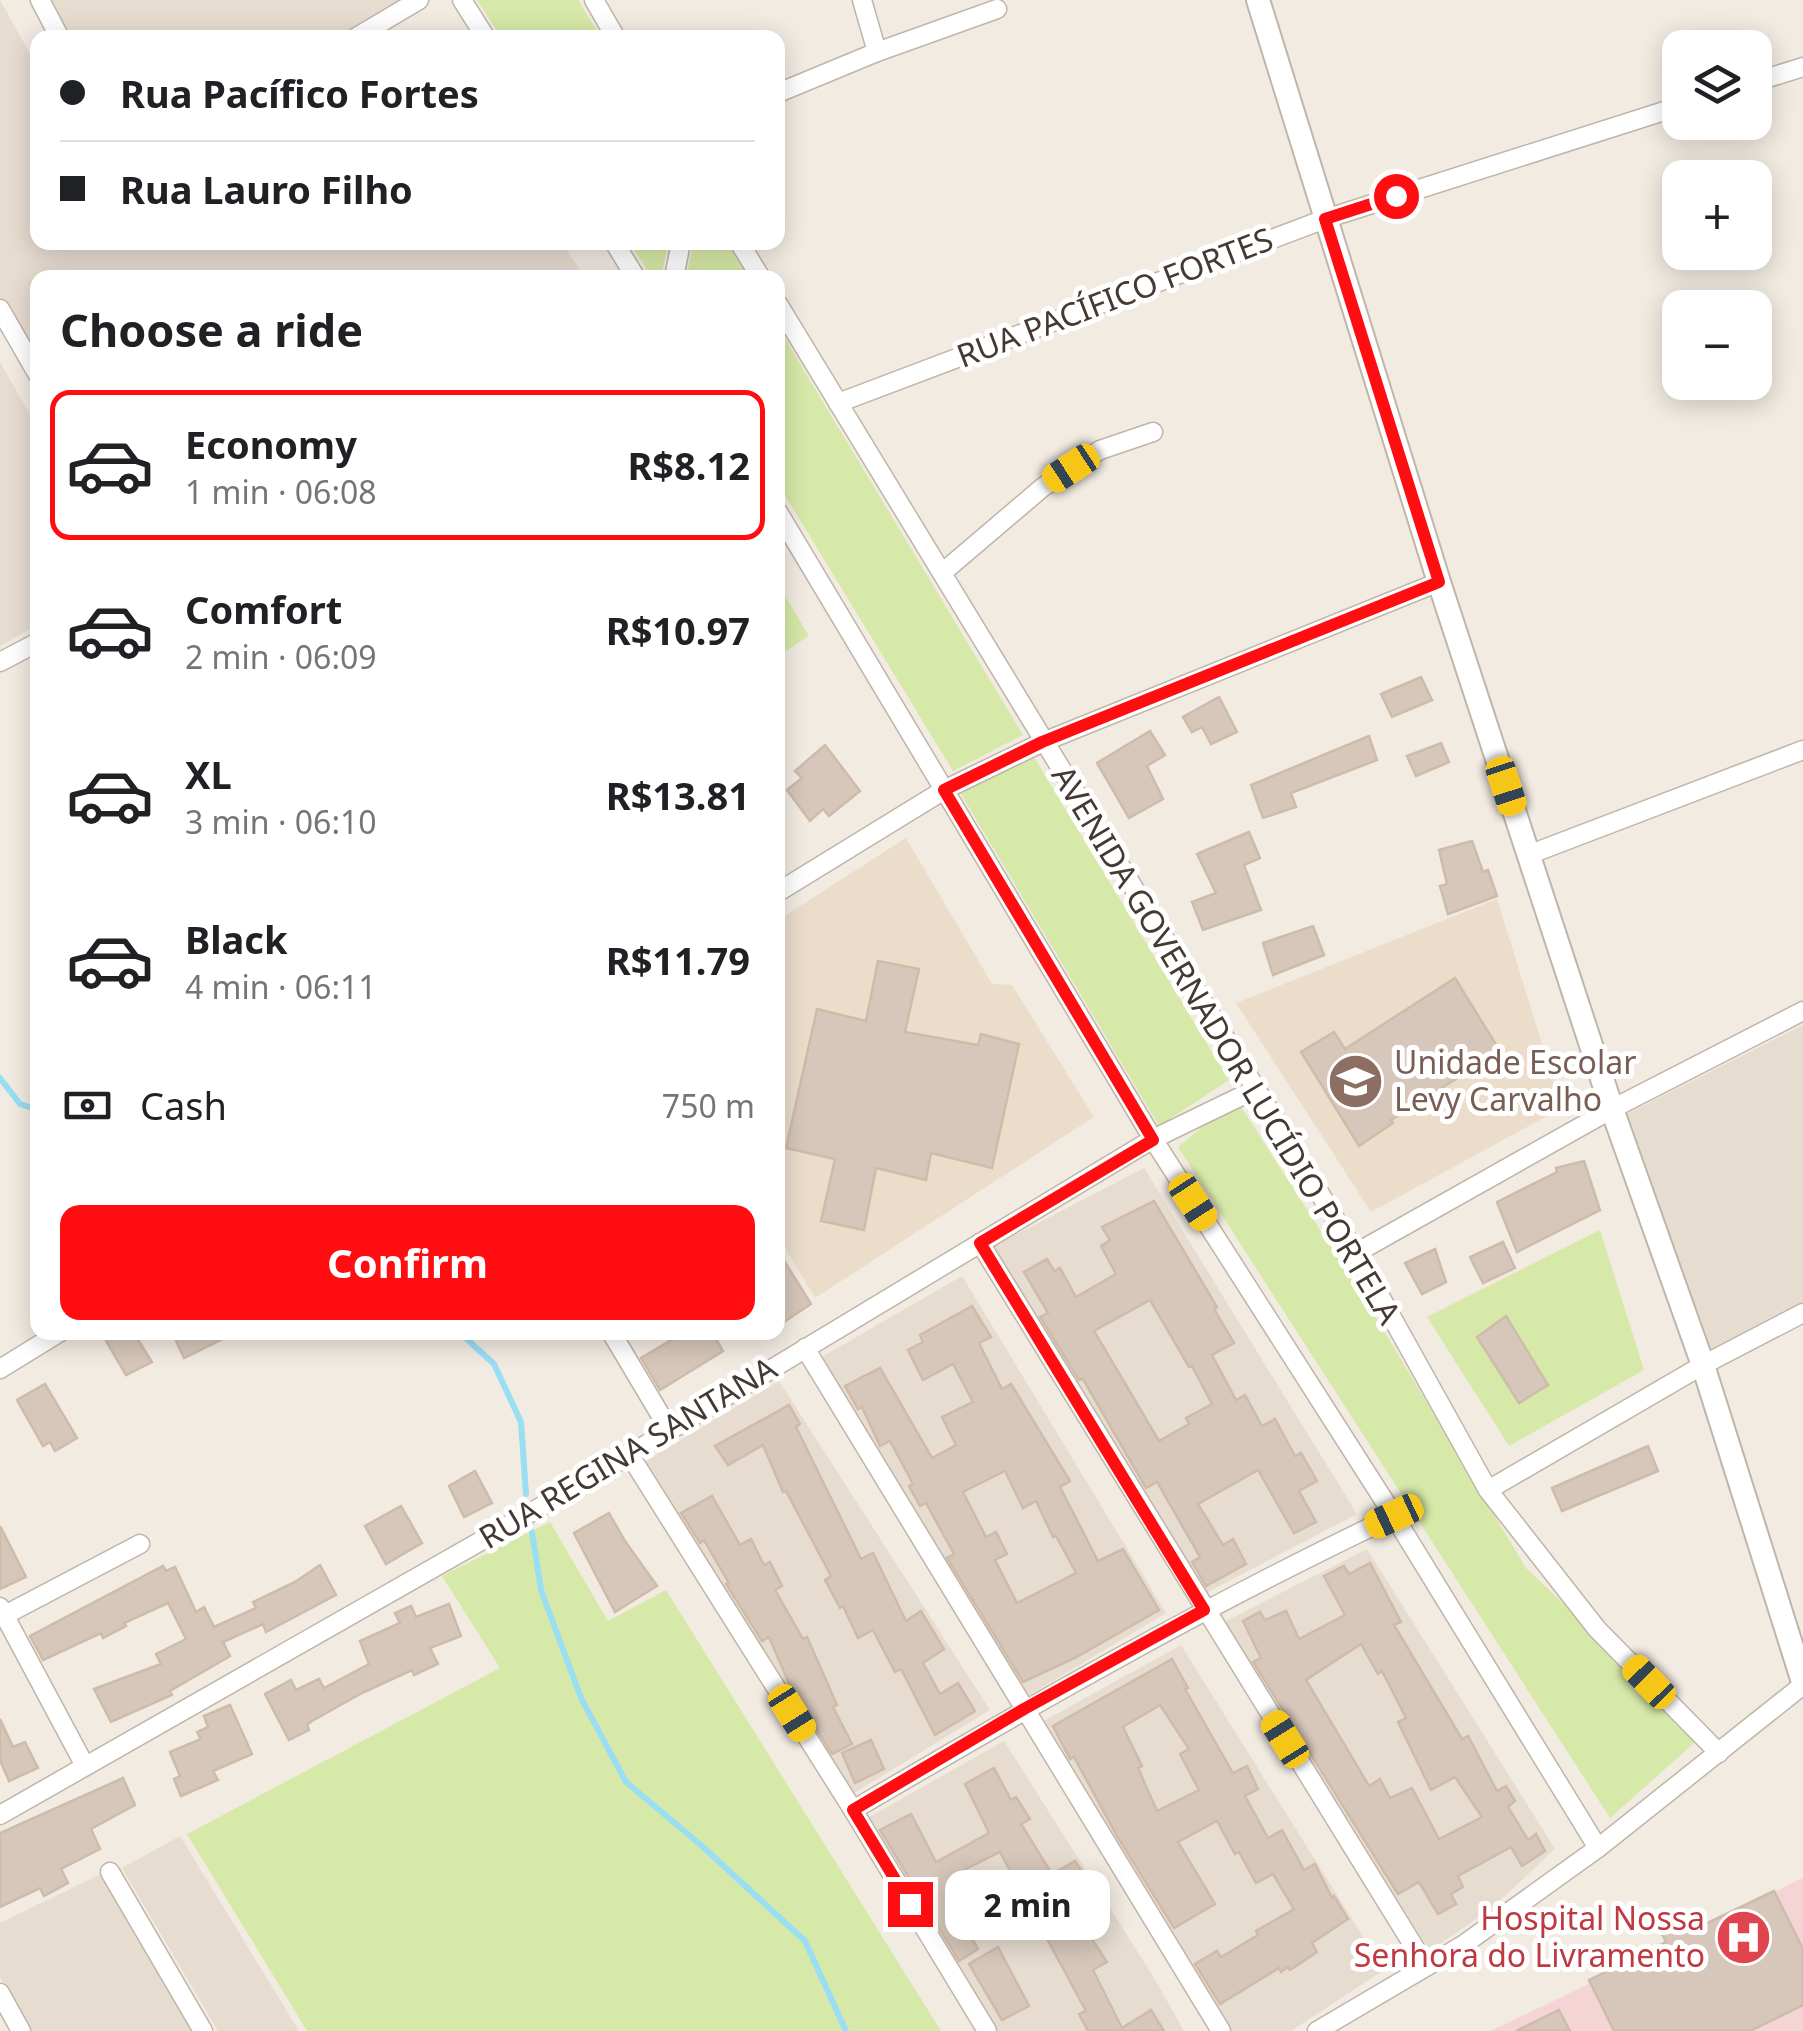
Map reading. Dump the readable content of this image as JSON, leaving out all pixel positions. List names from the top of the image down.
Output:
{
  "streets": {
    "street": ["RUA PACÍFICO FORTES", "AVENIDA GOVERNADOR LUCÍDIO PORTELA", "RUA REGINA SANTANA"]
  },
  "crossings": [
    ["RUA PACÍFICO FORTES", "AVENIDA GOVERNADOR LUCÍDIO PORTELA"],
    ["AVENIDA GOVERNADOR LUCÍDIO PORTELA", "RUA REGINA SANTANA"]
  ],
  "places": {
    "school or university": ["Unidade Escolar Levy Carvalho"],
    "hospital": ["Hospital Nossa Senhora do Livramento"]
  },
  "page": {
    "map_buttons": ["+", "−"],
    "banner": ["Rua Pacífico Fortes", "Rua Lauro Filho"],
    "heading": "Choose a ride",
    "list": [
      {
        "name": "Economy",
        "note": "1 min · 06:08",
        "value": "R$8.12"
      },
      {
        "name": "Comfort",
        "note": "2 min · 06:09",
        "value": "R$10.97"
      },
      {
        "name": "XL",
        "note": "3 min · 06:10",
        "value": "R$13.81"
      },
      {
        "name": "Black",
        "note": "4 min · 06:11",
        "value": "R$11.79"
      }
    ],
    "pay": ["Cash", "750 m"],
    "buttons": "Confirm",
    "bubble": "2 min"
  }
}
